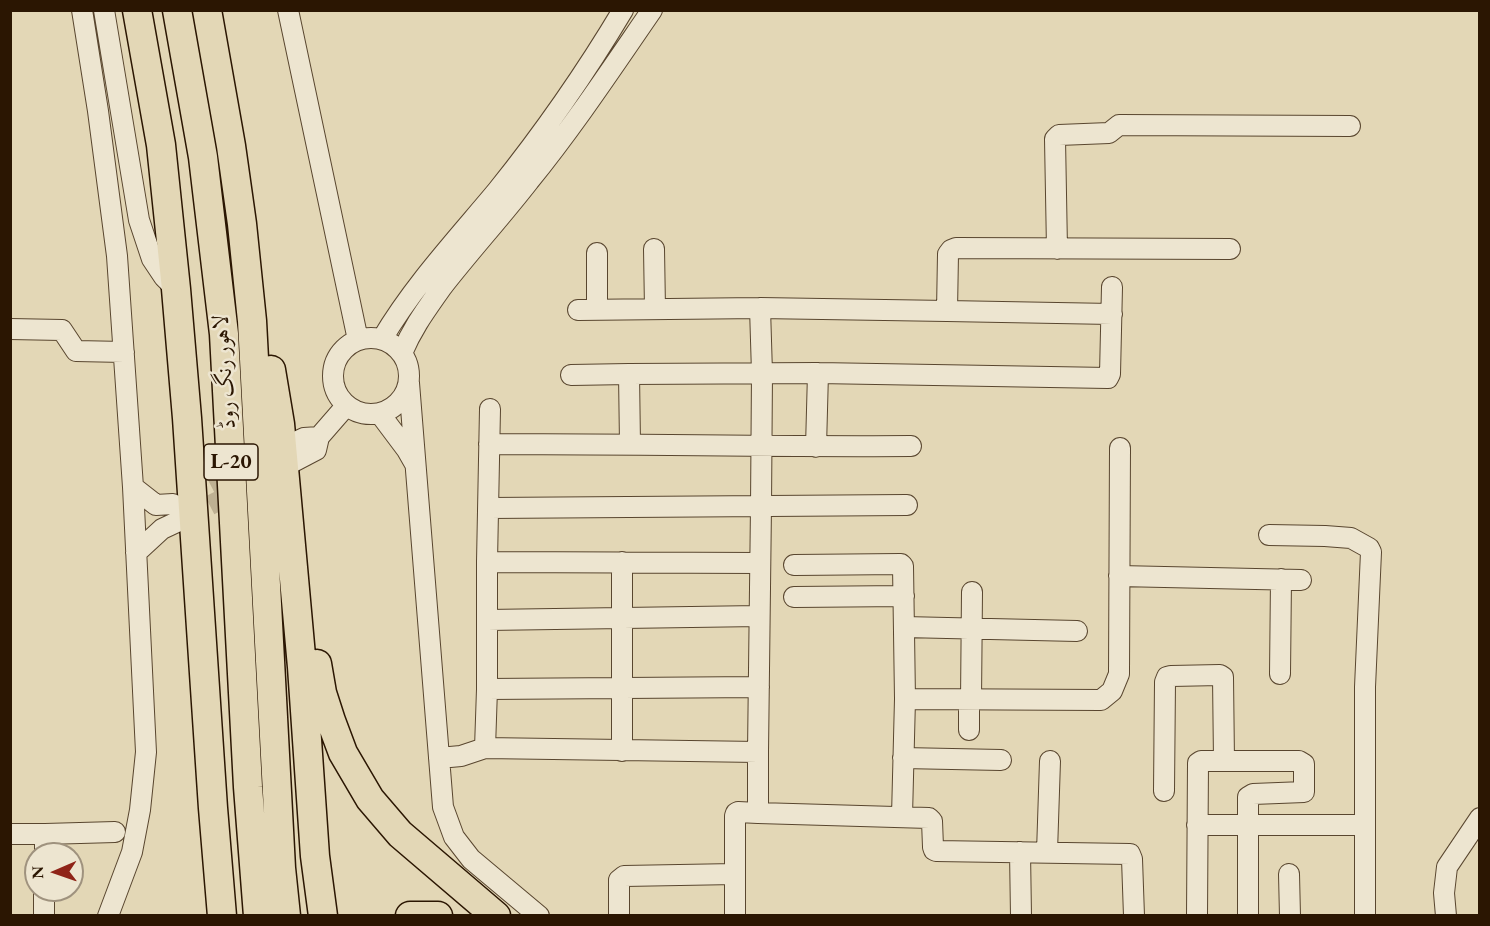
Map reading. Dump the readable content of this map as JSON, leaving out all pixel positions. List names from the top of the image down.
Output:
{
  "streets": {
    "highway": ["لاہور رنگ روڈ", "L-20"]
  },
  "north": "left"
}
